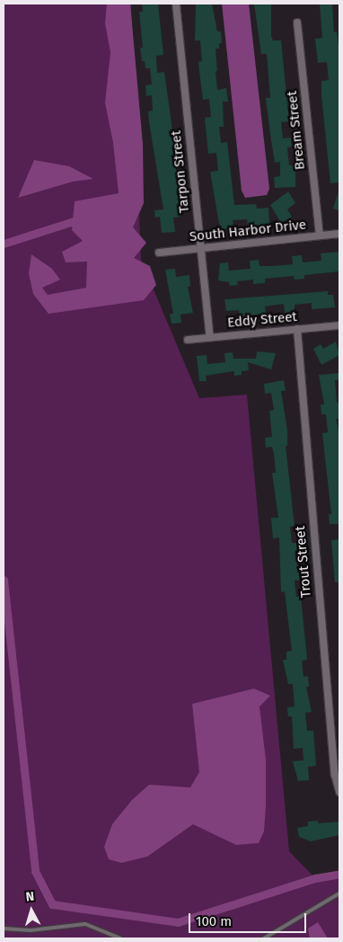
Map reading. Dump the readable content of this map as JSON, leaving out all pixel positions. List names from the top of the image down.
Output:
{
  "streets": {
    "street": [
      "Bream Street",
      "Tarpon Street",
      "South Harbor Drive",
      "Eddy Street",
      "Trout Street"
    ]
  },
  "crossings": [
    ["Bream Street", "South Harbor Drive"],
    ["Tarpon Street", "South Harbor Drive"],
    ["Tarpon Street", "Eddy Street"],
    ["Eddy Street", "Trout Street"]
  ],
  "scale_bar": "100 m",
  "north": "top"
}
